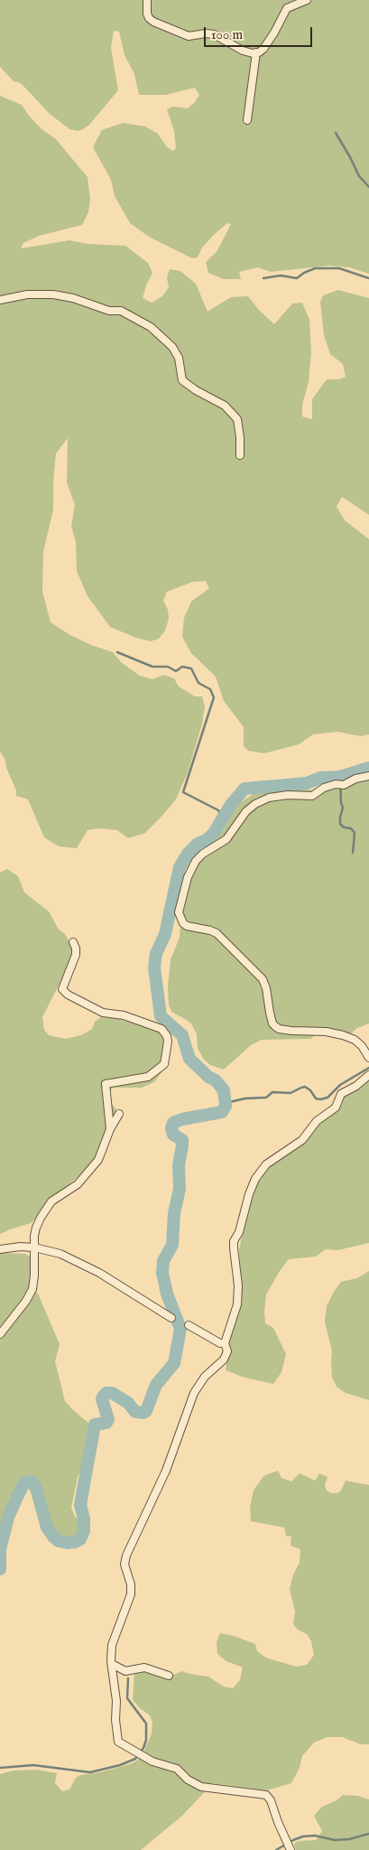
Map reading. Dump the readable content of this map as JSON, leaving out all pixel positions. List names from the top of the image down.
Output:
{
  "scale_bar": "100 m"
}
